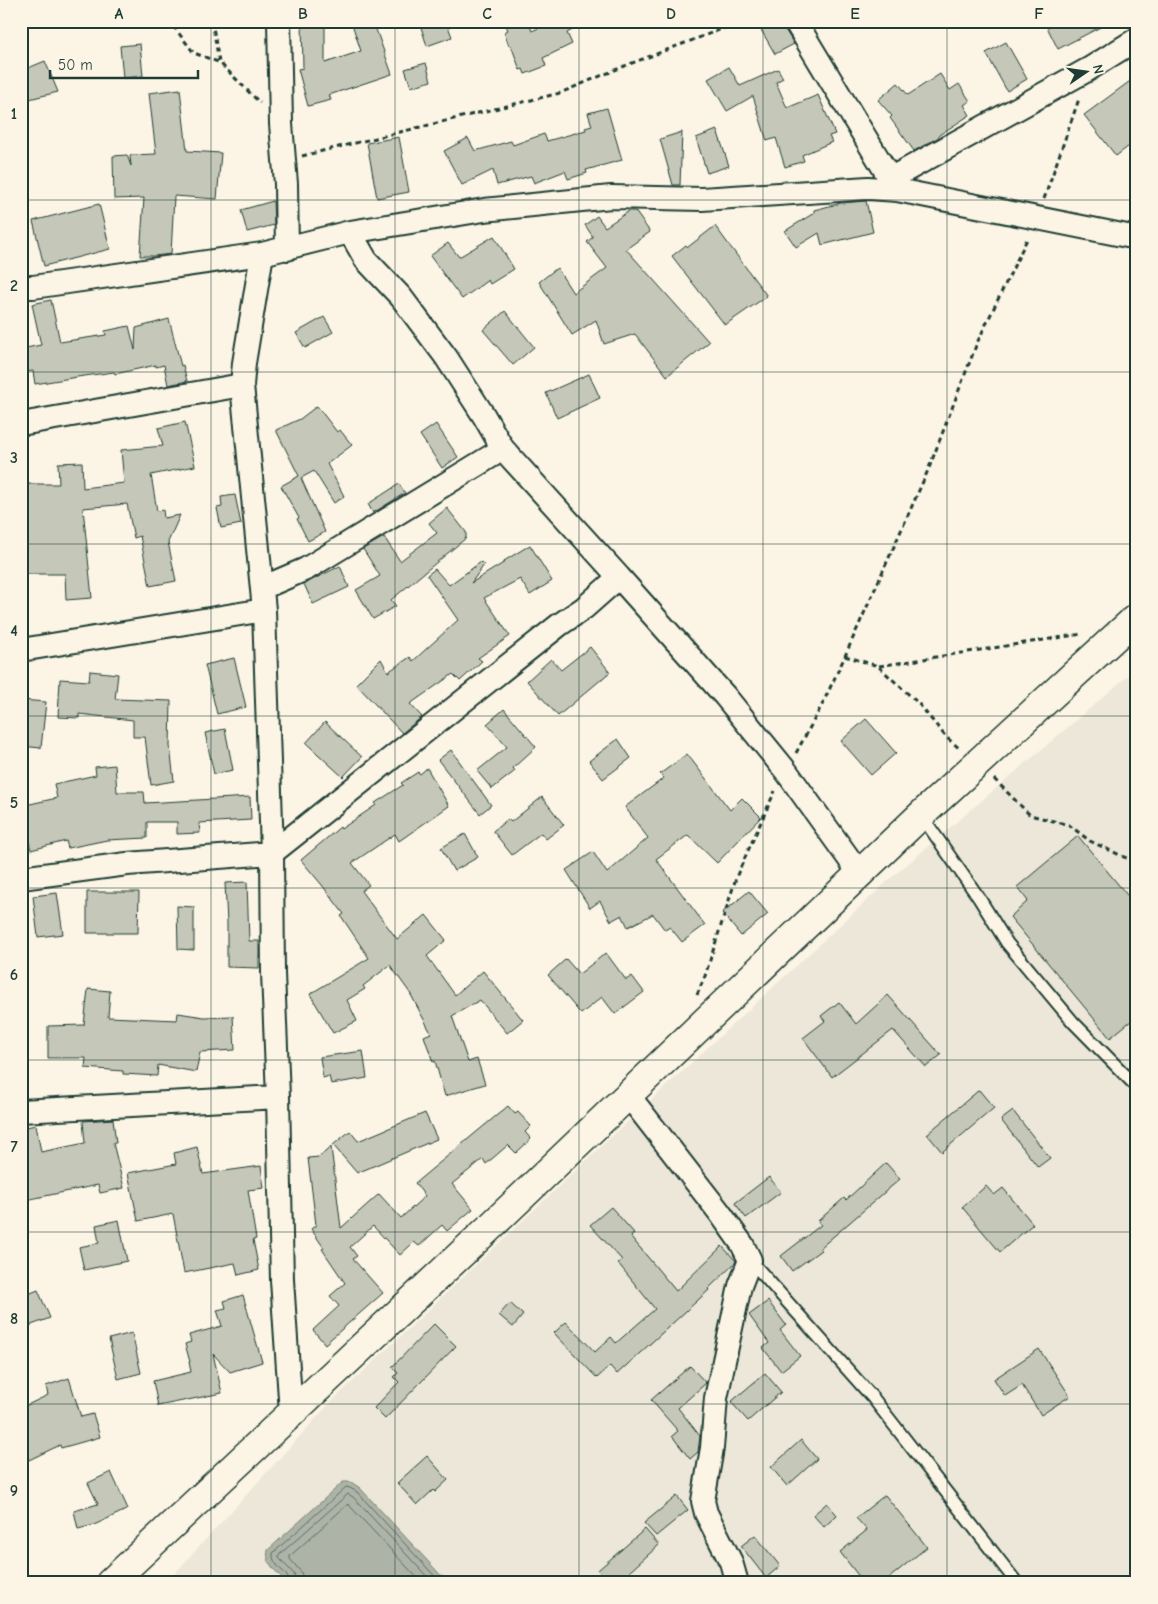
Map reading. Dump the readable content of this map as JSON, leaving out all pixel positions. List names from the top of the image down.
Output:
{
  "scale_bar": "50 m",
  "north": "right",
  "grid": {
    "columns": [
      "A",
      "B",
      "C",
      "D",
      "E",
      "F"
    ],
    "rows": [
      "1",
      "2",
      "3",
      "4",
      "5",
      "6",
      "7",
      "8",
      "9"
    ]
  }
}
